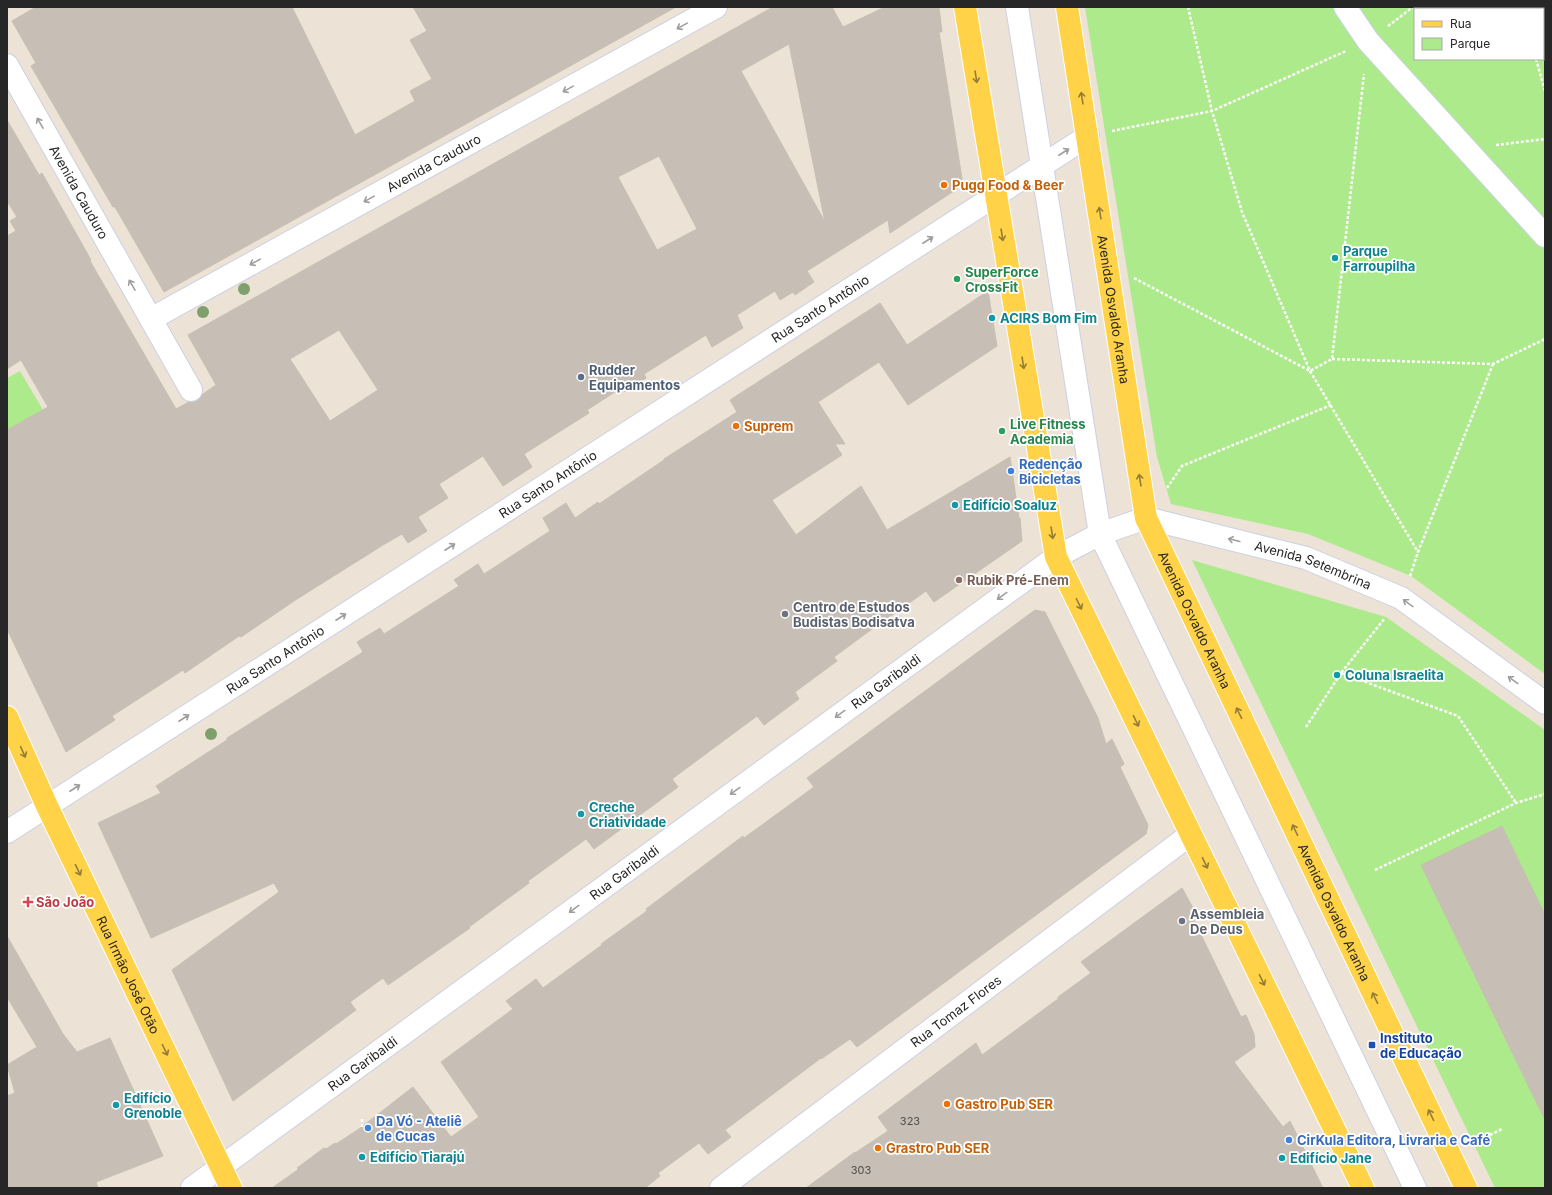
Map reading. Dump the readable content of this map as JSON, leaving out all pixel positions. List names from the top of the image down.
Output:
{
  "streets": {
    "main road": ["Avenida Osvaldo Aranha", "Rua Irmão José Otão"],
    "street": [
      "Avenida Cauduro",
      "Rua Santo Antônio",
      "Avenida Setembrina",
      "Rua Garibaldi",
      "Rua Tomaz Flores"
    ]
  },
  "crossings": [
    ["Rua Santo Antônio", "Avenida Osvaldo Aranha"],
    ["Rua Santo Antônio", "Rua Irmão José Otão"],
    ["Avenida Osvaldo Aranha", "Avenida Setembrina"],
    ["Rua Garibaldi", "Rua Irmão José Otão"]
  ],
  "one_way": [
    "Rua Santo Antônio",
    "Avenida Setembrina",
    "Rua Garibaldi",
    "Rua Irmão José Otão"
  ],
  "places": {
    "other": [
      "Pugg Food & Beer",
      "Parque Farroupilha",
      "SuperForce CrossFit",
      "ACIRS Bom Fim",
      "Rudder Equipamentos",
      "Suprem",
      "Live Fitness Academia",
      "Redenção Bicicletas",
      "Edifício Soaluz",
      "Rubik Pré-Enem",
      "Centro de Estudos Budistas Bodisatva",
      "Coluna Israelita",
      "Creche Criatividade",
      "Assembleia De Deus",
      "Gastro Pub SER",
      "Edifício Grenoble",
      "Da Vó - Ateliê de Cucas",
      "CirKula Editora, Livraria e Café",
      "Grastro Pub SER",
      "Edifício Tiarajú",
      "Edifício Jane"
    ],
    "health": ["São João"],
    "transit": ["Instituto de Educação"]
  },
  "house_numbers": ["323", "303"],
  "legend": ["Rua", "Parque"]
}
